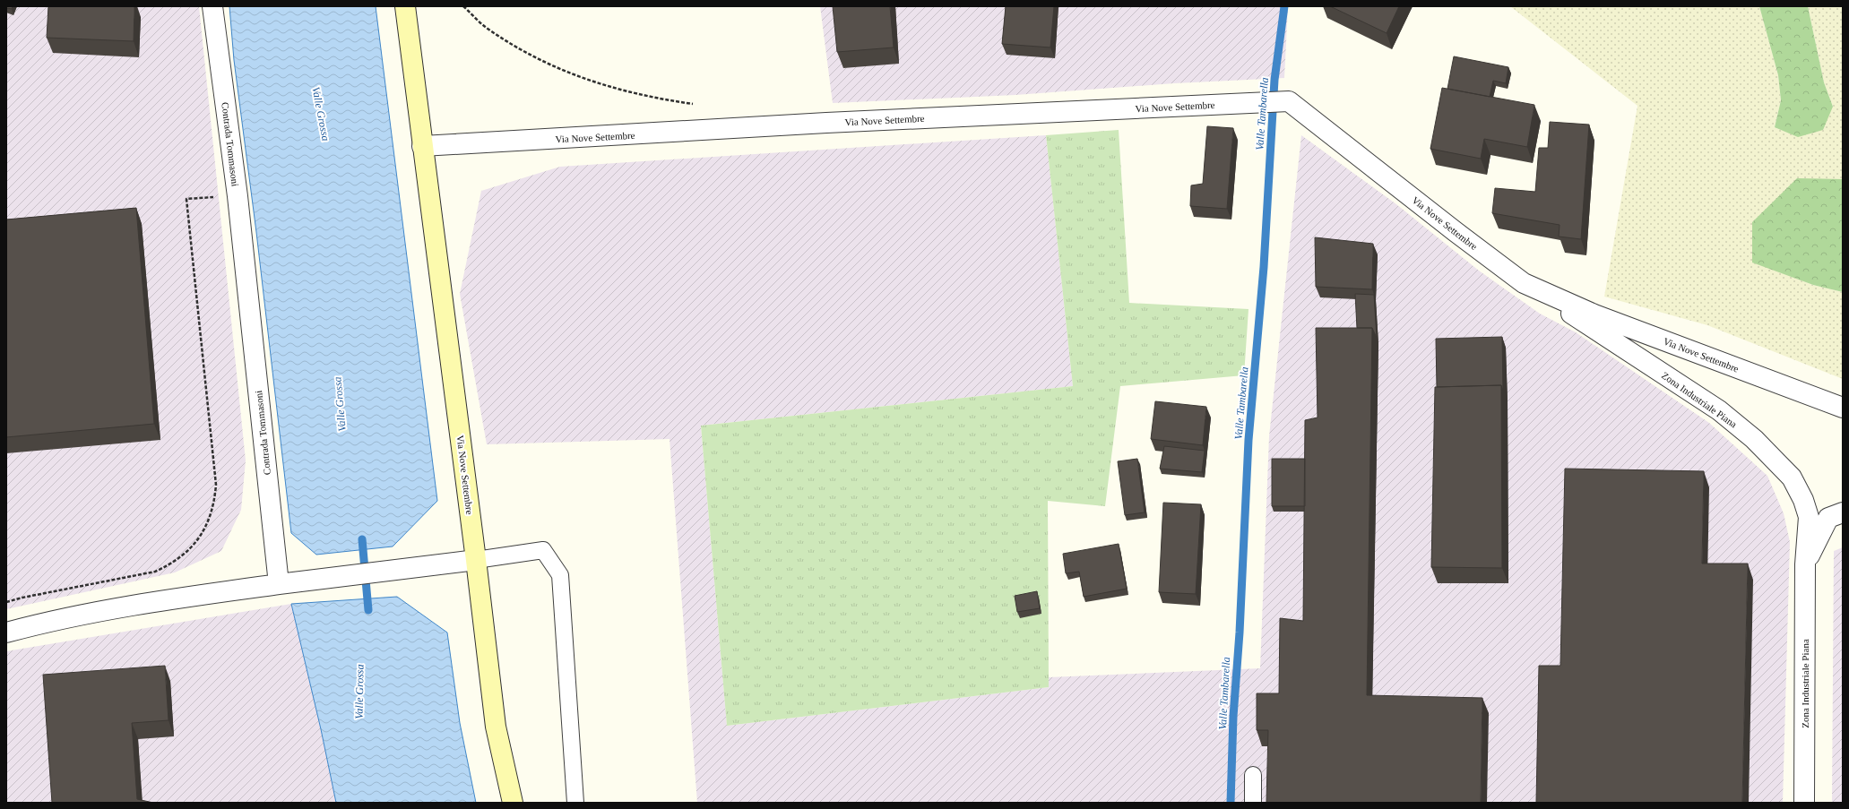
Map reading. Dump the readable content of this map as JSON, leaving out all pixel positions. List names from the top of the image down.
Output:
{
  "streets": {
    "street": ["Via Nove Settembre", "Contrada Tommasoni", "Zona Industriale Piana"]
  },
  "crossings": [
    ["Via Nove Settembre", "Zona Industriale Piana"]
  ],
  "water": ["Valle Grossa", "Valle Tambarella"]
}
